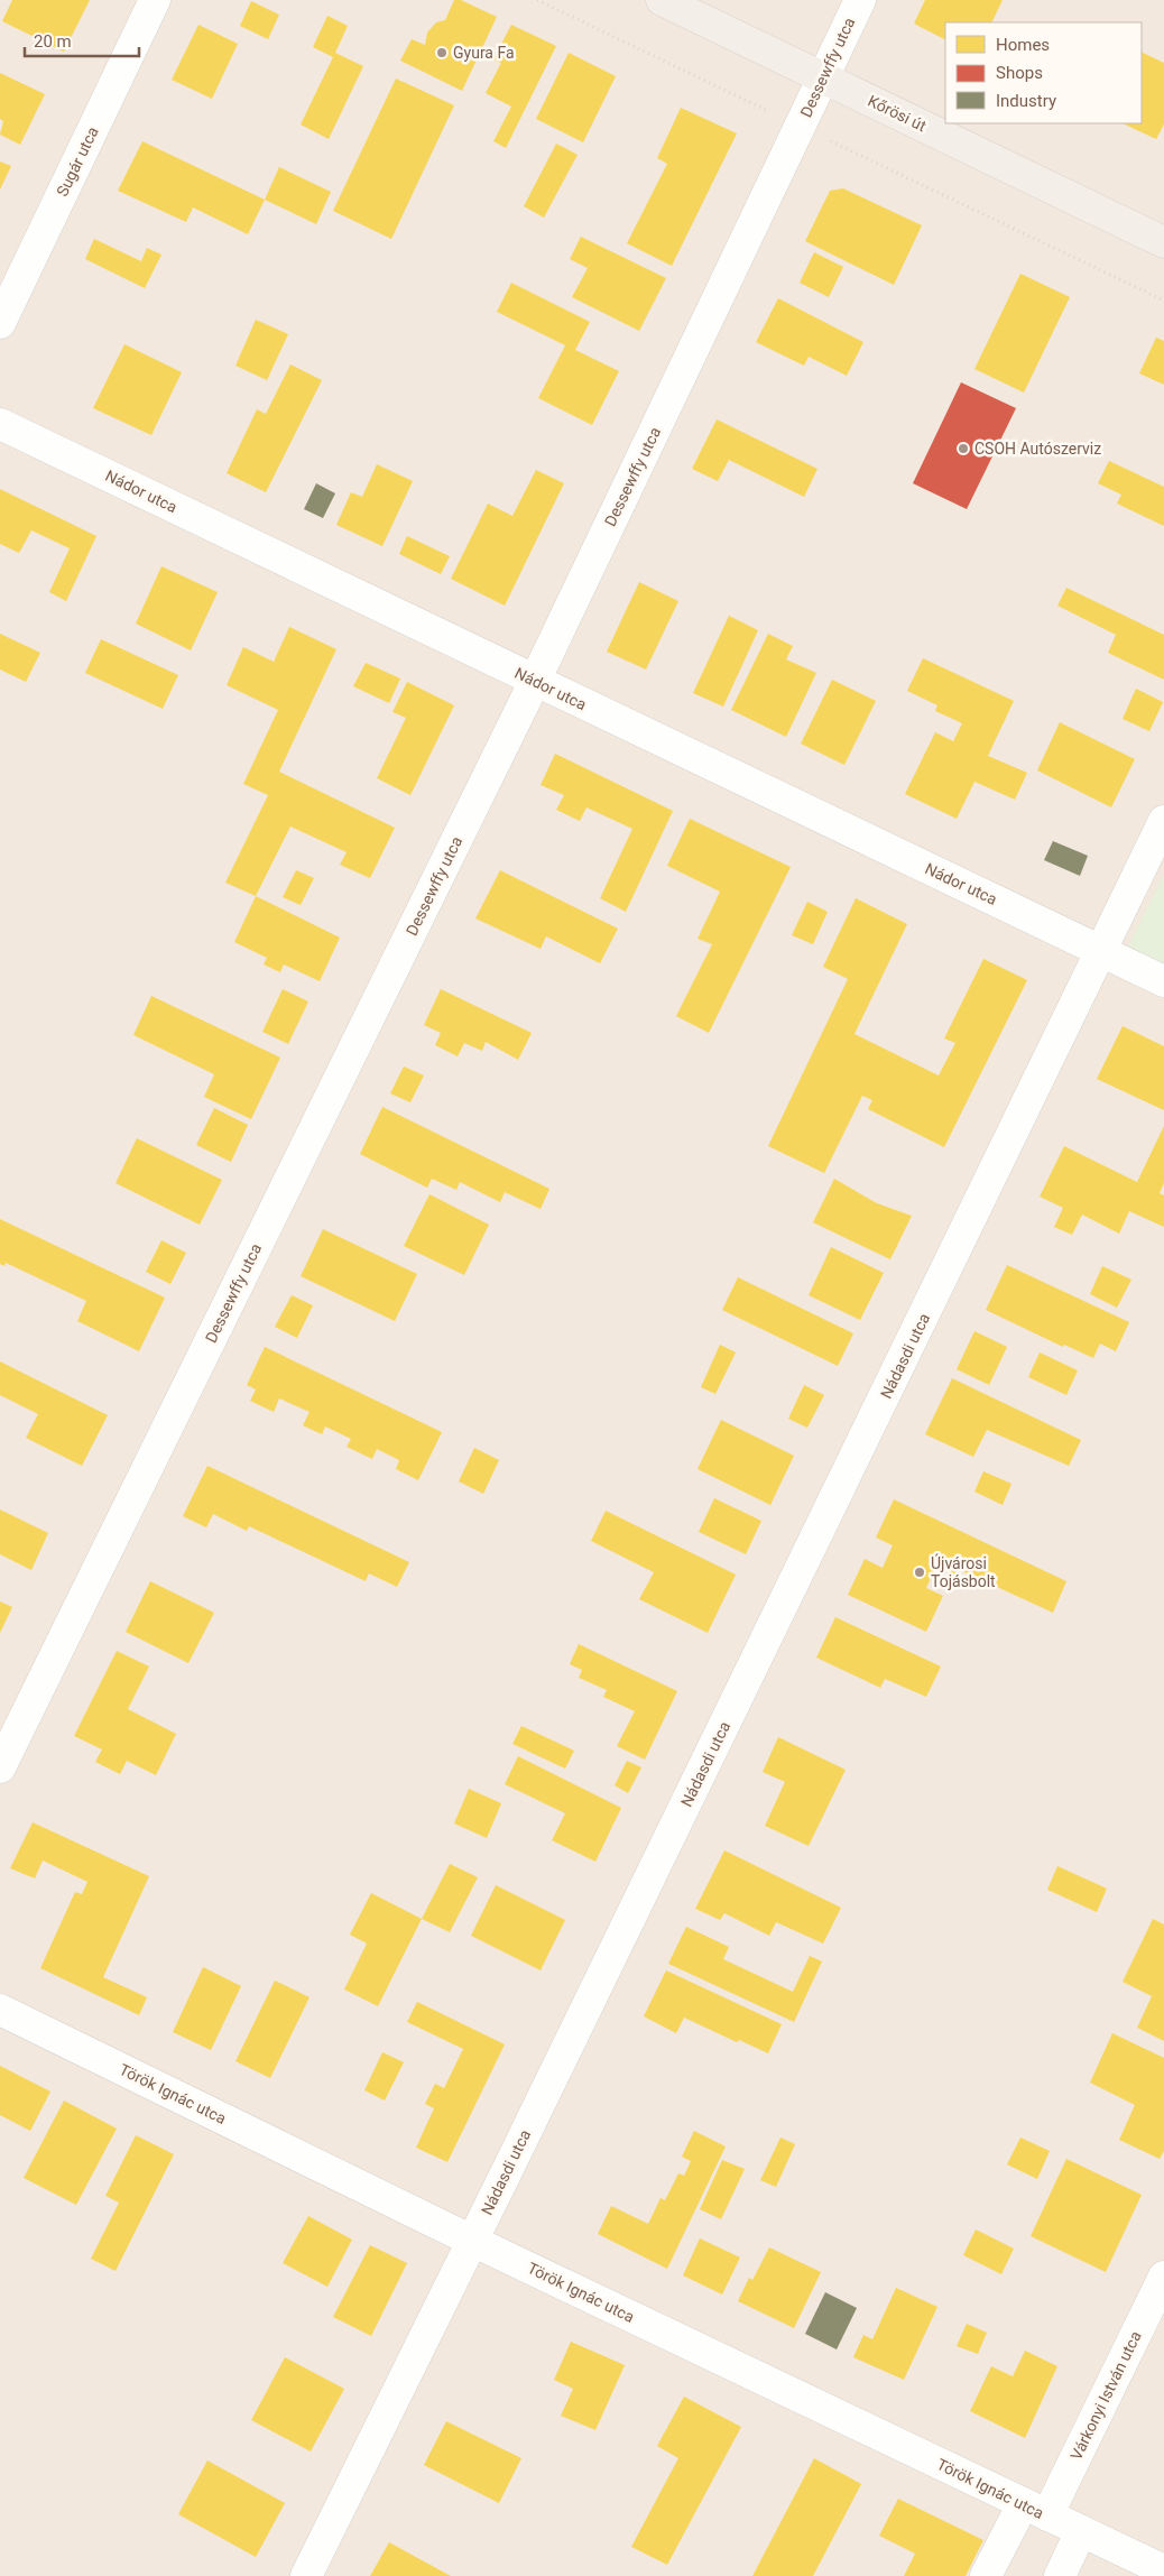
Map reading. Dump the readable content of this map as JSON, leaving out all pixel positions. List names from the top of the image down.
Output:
{
  "streets": {
    "main road": ["Kőrösi út"],
    "street": [
      "Dessewffy utca",
      "Sugár utca",
      "Nádor utca",
      "Nádasdi utca",
      "Török Ignác utca",
      "Várkonyi István utca"
    ]
  },
  "crossings": [
    ["Dessewffy utca", "Kőrösi út"],
    ["Dessewffy utca", "Nádor utca"],
    ["Nádor utca", "Nádasdi utca"],
    ["Nádasdi utca", "Török Ignác utca"],
    ["Török Ignác utca", "Várkonyi István utca"]
  ],
  "places": ["Gyura Fa", "CSOH Autószerviz", "Újvárosi Tojásbolt"],
  "legend": ["Homes", "Shops", "Industry"],
  "scale_bar": "20 m"
}
